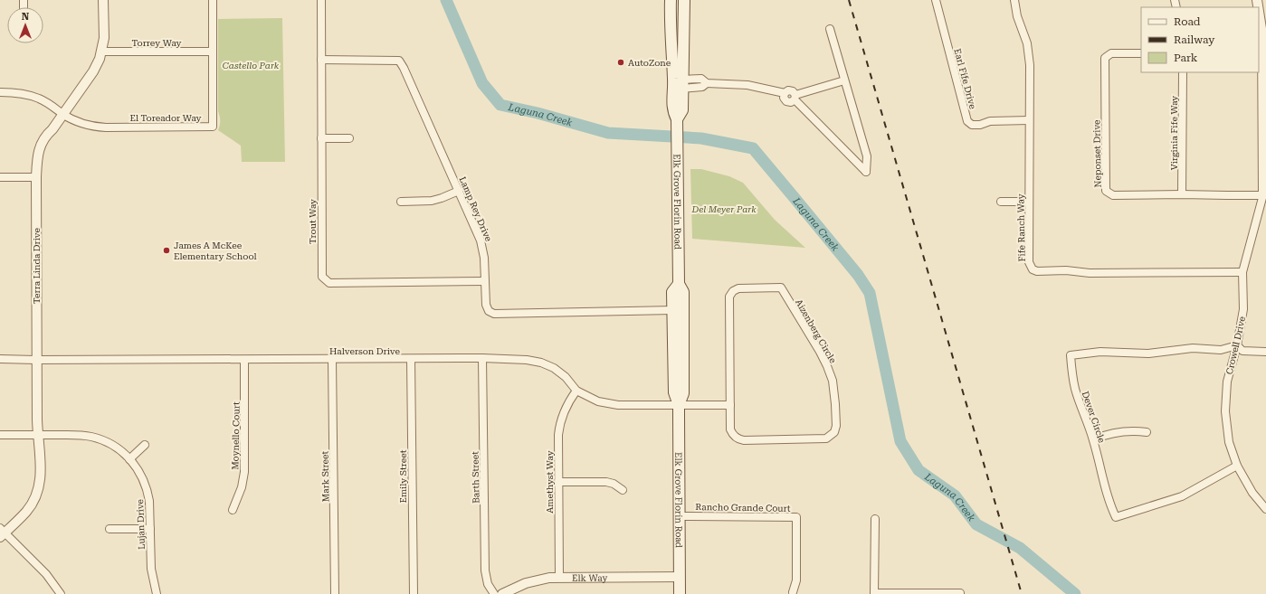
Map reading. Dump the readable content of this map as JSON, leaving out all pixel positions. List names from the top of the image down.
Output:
{
  "streets": {
    "main road": ["Elk Grove Florin Road"],
    "street": [
      "Torrey Way",
      "Earl Fife Drive",
      "El Toreador Way",
      "Virginia Fife Way",
      "Neponset Drive",
      "Lamp Rey Drive",
      "Trout Way",
      "Fife Ranch Way",
      "Terra Linda Drive",
      "Aizenberg Circle",
      "Crowell Drive",
      "Halverson Drive",
      "Dever Circle",
      "Moynello Court",
      "Mark Street",
      "Emily Street",
      "Barth Street",
      "Amethyst Way",
      "Rancho Grande Court",
      "Lujan Drive",
      "Elk Way"
    ]
  },
  "crossings": [
    ["Torrey Way", "El Toreador Way"],
    ["Torrey Way", "Terra Linda Drive"],
    ["Earl Fife Drive", "Fife Ranch Way"],
    ["El Toreador Way", "Terra Linda Drive"],
    ["Virginia Fife Way", "Neponset Drive"],
    ["Neponset Drive", "Crowell Drive"],
    ["Elk Grove Florin Road", "Lamp Rey Drive"],
    ["Elk Grove Florin Road", "Halverson Drive"],
    ["Elk Grove Florin Road", "Rancho Grande Court"],
    ["Elk Grove Florin Road", "Elk Way"],
    ["Lamp Rey Drive", "Trout Way"],
    ["Fife Ranch Way", "Crowell Drive"],
    ["Terra Linda Drive", "Halverson Drive"],
    ["Terra Linda Drive", "Lujan Drive"],
    ["Crowell Drive", "Dever Circle"],
    ["Halverson Drive", "Moynello Court"],
    ["Halverson Drive", "Mark Street"],
    ["Halverson Drive", "Emily Street"],
    ["Halverson Drive", "Barth Street"],
    ["Halverson Drive", "Amethyst Way"],
    ["Amethyst Way", "Elk Way"]
  ],
  "water": ["Laguna Creek"],
  "parks": ["Castello Park", "Del Meyer Park"],
  "places": ["AutoZone", "James A McKee Elementary School"],
  "legend": ["Road", "Railway", "Park"],
  "north": "top"
}
